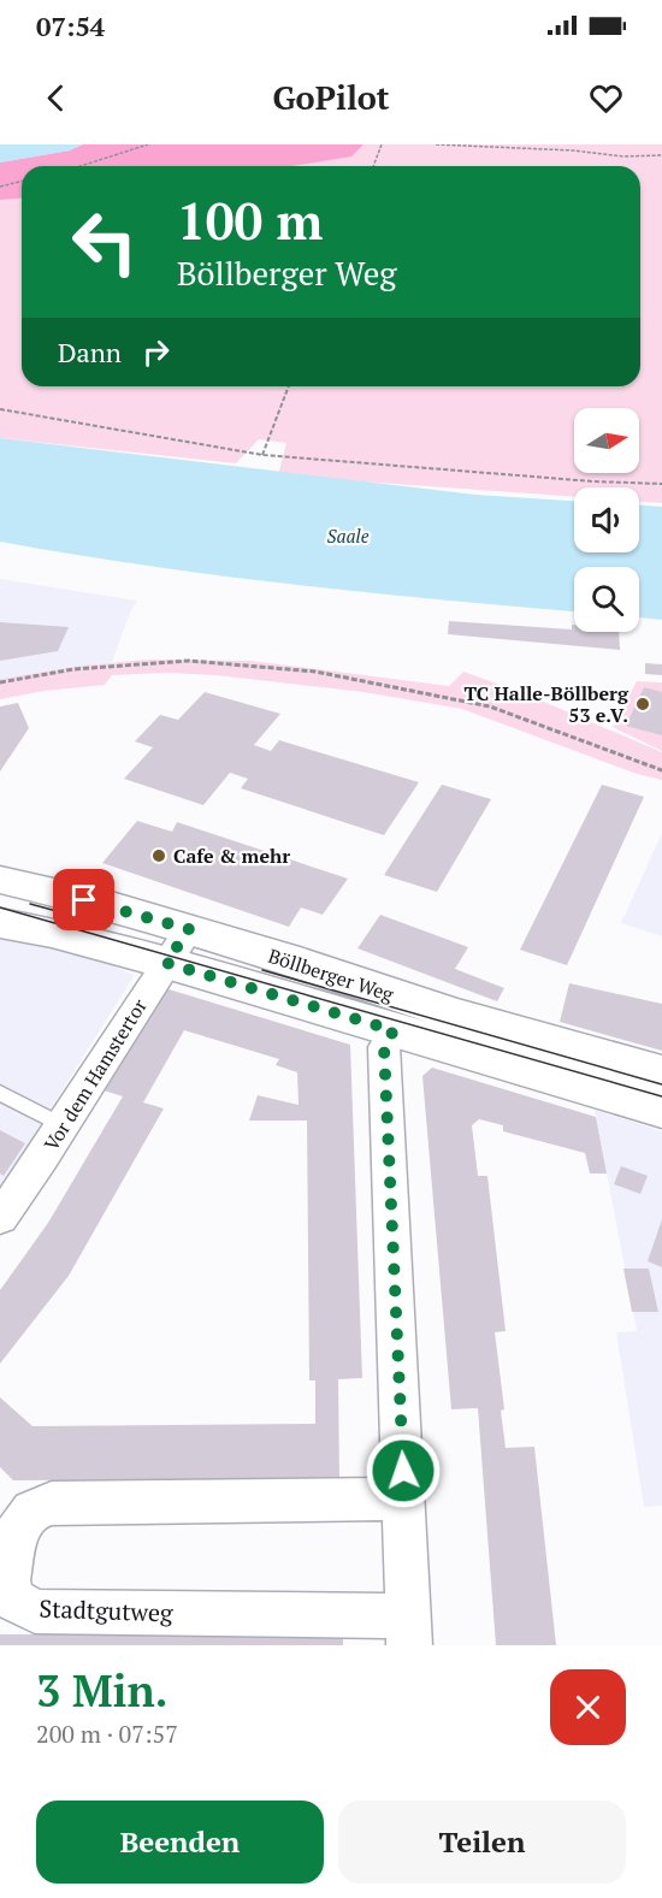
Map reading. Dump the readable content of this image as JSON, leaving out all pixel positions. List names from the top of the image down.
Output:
{
  "streets": {
    "street": ["Böllberger Weg", "Vor dem Hamstertor", "Stadtgutweg"]
  },
  "crossings": [
    ["Böllberger Weg", "Vor dem Hamstertor"],
    ["Böllberger Weg", "Stadtgutweg"]
  ],
  "water": ["Saale"],
  "places": ["TC Halle-Böllberg 53 e.V.", "Cafe & mehr"],
  "north": "right",
  "page": {
    "status": "07:54",
    "header": "GoPilot",
    "turn": ["100 m", "Böllberger Weg"],
    "then": "Dann",
    "heading": ["3 Min.", "200 m · 07:57"],
    "buttons": ["Beenden", "Teilen"]
  }
}
